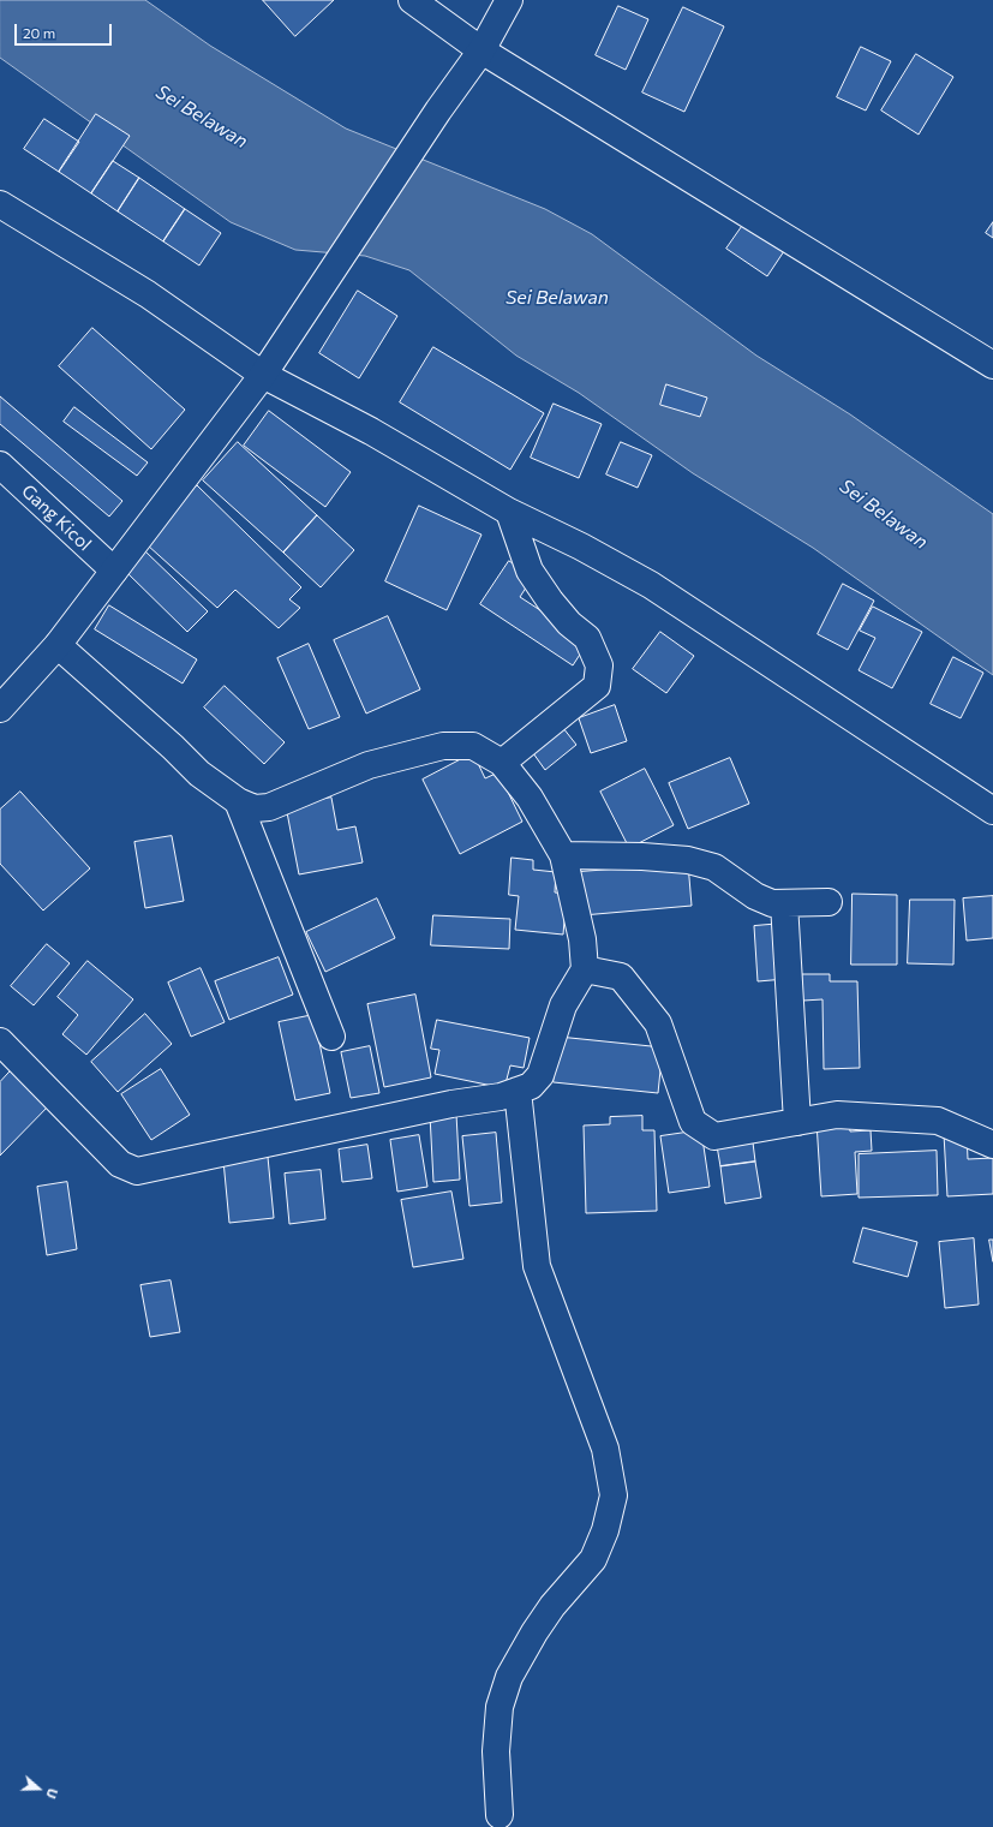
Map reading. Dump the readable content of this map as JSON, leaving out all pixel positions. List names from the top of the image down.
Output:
{
  "streets": {
    "street": ["Gang Kicol"]
  },
  "water": ["Sei Belawan"],
  "scale_bar": "20 m",
  "north": "right"
}
